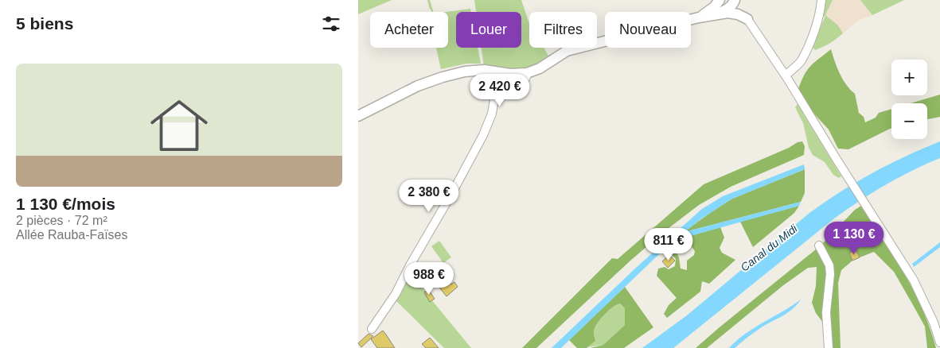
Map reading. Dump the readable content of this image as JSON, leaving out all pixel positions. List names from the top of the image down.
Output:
{
  "water": ["Canal du Midi"],
  "page": {
    "heading": "5 biens",
    "chip": [
      "Acheter",
      "Louer",
      "Filtres",
      "Nouveau"
    ],
    "list": [
      {
        "name": "1 130 €/mois",
        "note": "2 pièces · 72 m² · Allée Rauba-Faïses"
      }
    ],
    "map_buttons": ["+", "−"],
    "price": [
      "2 420 €",
      "2 380 €",
      "1 130 €",
      "811 €",
      "988 €"
    ]
  }
}
